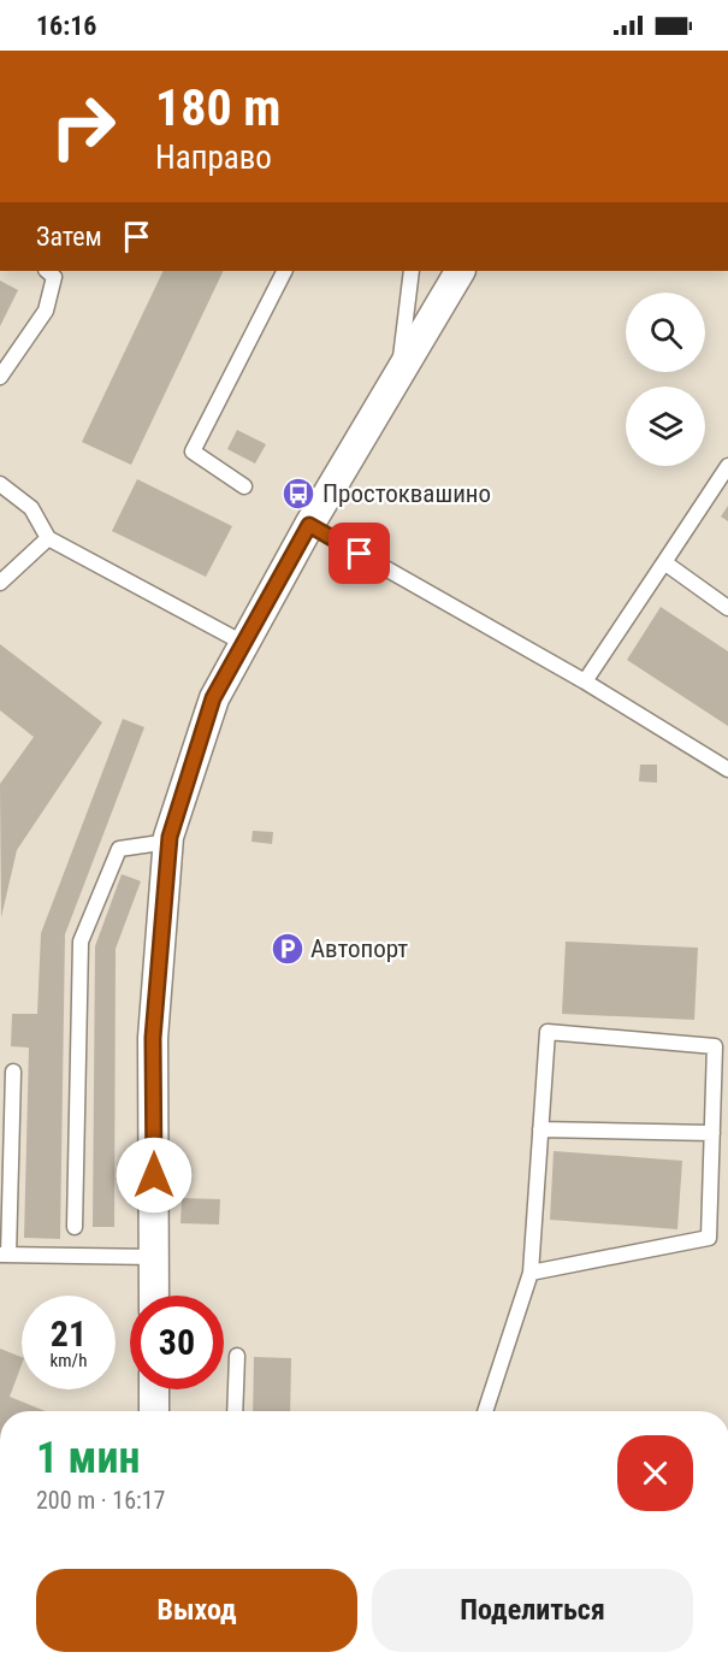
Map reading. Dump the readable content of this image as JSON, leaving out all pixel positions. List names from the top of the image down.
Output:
{
  "places": {
    "bus stop": ["Простоквашино"],
    "parking": ["Автопорт"]
  },
  "page": {
    "status": "16:16",
    "turn": ["180 m", "Направо"],
    "then": "Затем",
    "speed": "21 km/h",
    "limit": "30",
    "heading": ["1 мин", "200 m · 16:17"],
    "buttons": ["Выход", "Поделиться"]
  }
}
